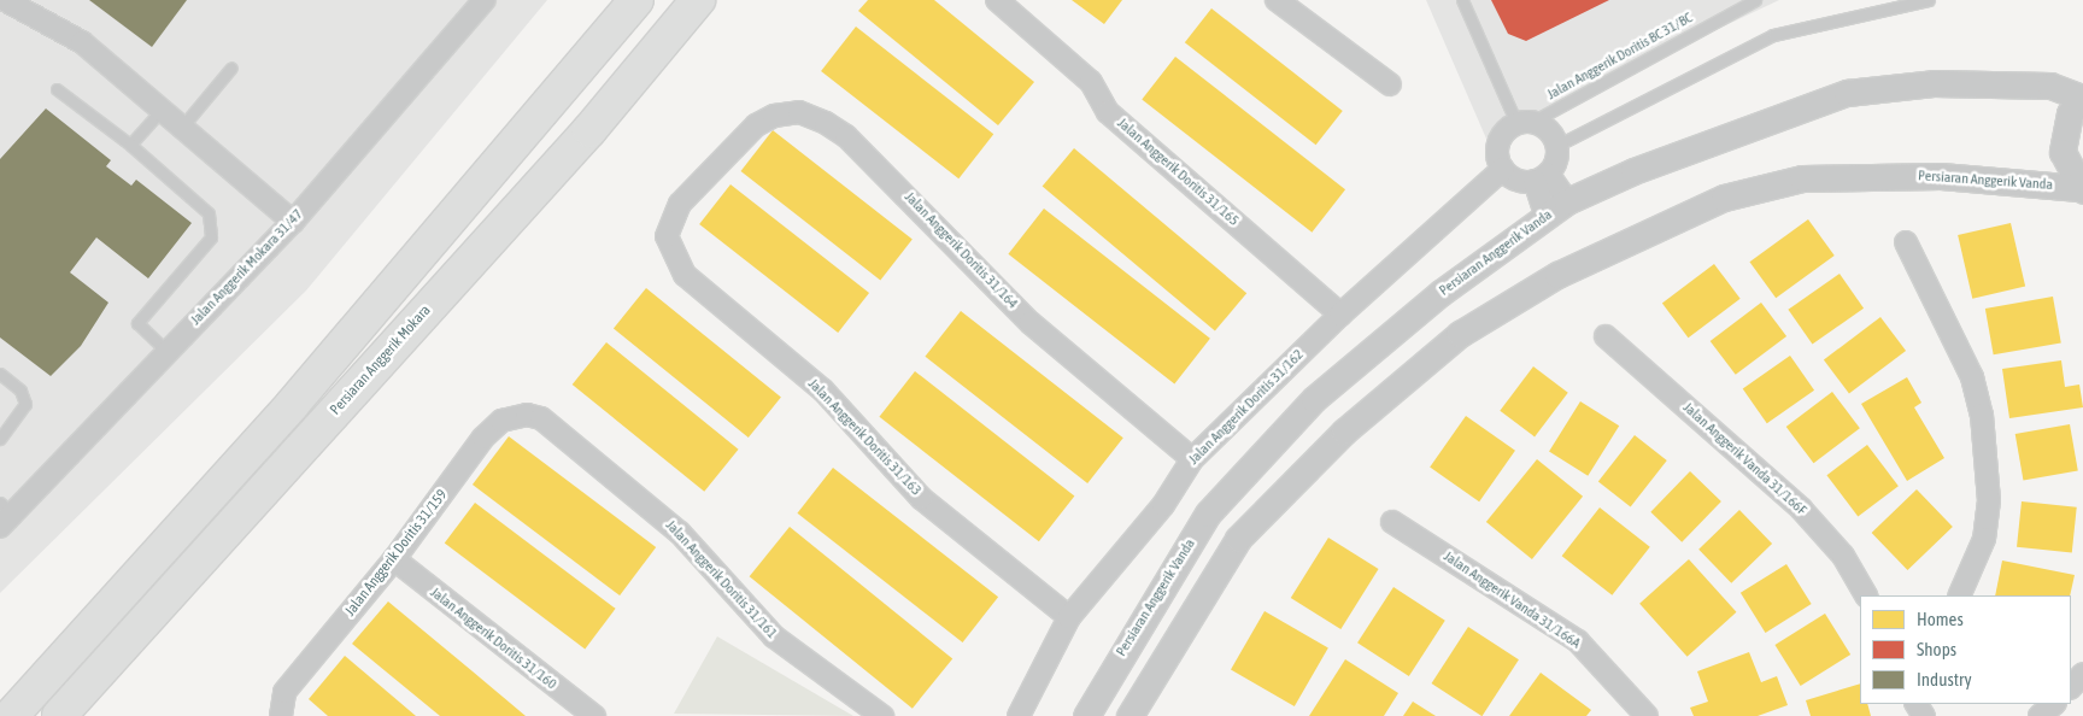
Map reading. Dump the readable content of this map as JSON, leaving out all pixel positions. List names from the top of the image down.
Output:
{
  "streets": {
    "main road": ["Persiaran Anggerik Mokara"],
    "street": [
      "Jalan Anggerik Doritis 31/165",
      "Persiaran Anggerik Vanda",
      "Jalan Anggerik Doritis 31/164",
      "Jalan Anggerik Mokara 31/47",
      "Jalan Anggerik Doritis 31/162",
      "Jalan Anggerik Doritis 31/163",
      "Jalan Anggerik Vanda 31/166F",
      "Jalan Anggerik Doritis 31/159",
      "Jalan Anggerik Doritis 31/161",
      "Jalan Anggerik Vanda 31/166A",
      "Jalan Anggerik Doritis 31/160"
    ],
    "lane": ["Jalan Anggerik Doritis BC 31/BC"]
  },
  "crossings": [
    ["Jalan Anggerik Doritis BC 31/BC", "Jalan Anggerik Doritis 31/162"],
    ["Jalan Anggerik Doritis 31/165", "Jalan Anggerik Doritis 31/162"],
    ["Jalan Anggerik Doritis 31/164", "Jalan Anggerik Doritis 31/162"],
    ["Jalan Anggerik Doritis 31/164", "Jalan Anggerik Doritis 31/163"],
    ["Jalan Anggerik Doritis 31/162", "Jalan Anggerik Doritis 31/163"],
    ["Jalan Anggerik Doritis 31/159", "Jalan Anggerik Doritis 31/161"],
    ["Jalan Anggerik Doritis 31/159", "Jalan Anggerik Doritis 31/160"]
  ],
  "legend": ["Homes", "Shops", "Industry"]
}
